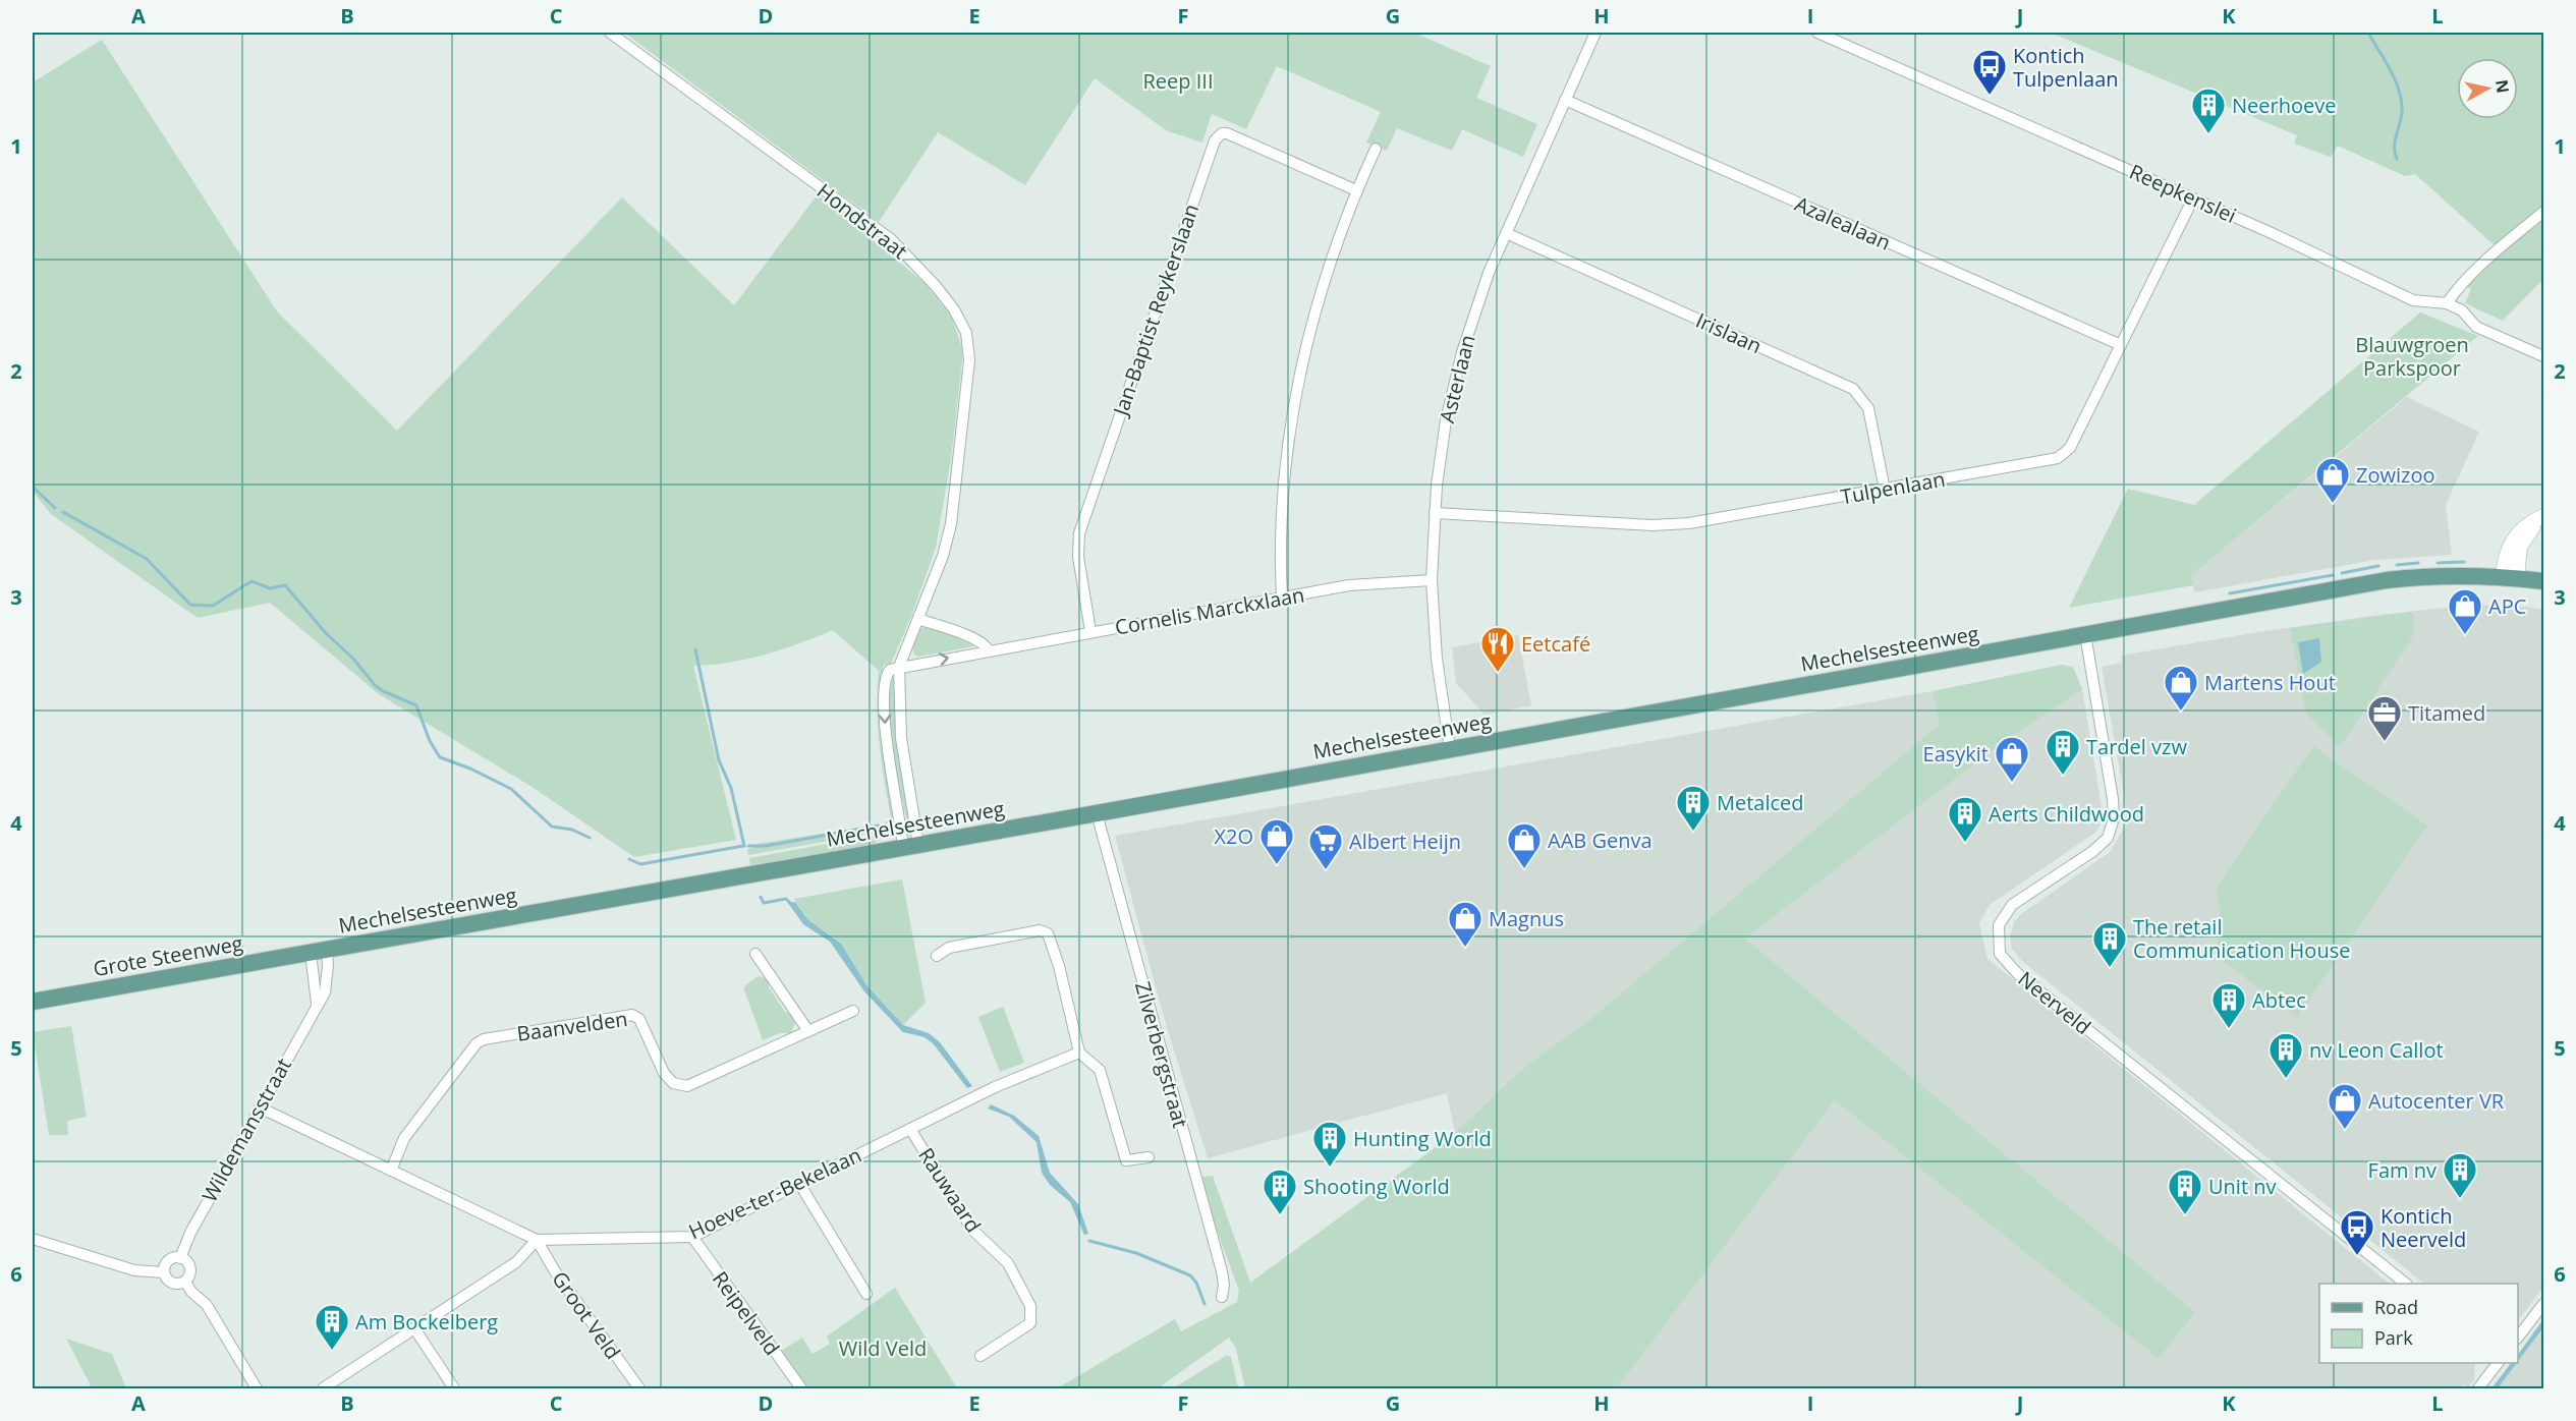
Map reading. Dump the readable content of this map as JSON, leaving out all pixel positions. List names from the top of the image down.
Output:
{
  "streets": {
    "main road": ["Mechelsesteenweg", "Grote Steenweg"],
    "street": [
      "Reepkenslei",
      "Hondstraat",
      "Azalealaan",
      "Jan-Baptist Reykerslaan",
      "Irislaan",
      "Asterlaan",
      "Tulpenlaan",
      "Cornelis Marckxlaan",
      "Neerveld",
      "Baanvelden",
      "Zilverbergstraat",
      "Wildemansstraat",
      "Rauwaard",
      "Hoeve-ter-Bekelaan",
      "Reipelveld",
      "Groot Veld"
    ]
  },
  "crossings": [
    ["Reepkenslei", "Tulpenlaan"],
    ["Hondstraat", "Cornelis Marckxlaan"],
    ["Hondstraat", "Mechelsesteenweg"],
    ["Azalealaan", "Asterlaan"],
    ["Azalealaan", "Tulpenlaan"],
    ["Jan-Baptist Reykerslaan", "Cornelis Marckxlaan"],
    ["Irislaan", "Asterlaan"],
    ["Irislaan", "Tulpenlaan"],
    ["Asterlaan", "Tulpenlaan"],
    ["Asterlaan", "Cornelis Marckxlaan"],
    ["Asterlaan", "Mechelsesteenweg"],
    ["Mechelsesteenweg", "Grote Steenweg"],
    ["Mechelsesteenweg", "Neerveld"],
    ["Mechelsesteenweg", "Zilverbergstraat"],
    ["Mechelsesteenweg", "Wildemansstraat"],
    ["Grote Steenweg", "Wildemansstraat"],
    ["Baanvelden", "Hoeve-ter-Bekelaan"],
    ["Wildemansstraat", "Hoeve-ter-Bekelaan"],
    ["Rauwaard", "Hoeve-ter-Bekelaan"],
    ["Hoeve-ter-Bekelaan", "Reipelveld"],
    ["Hoeve-ter-Bekelaan", "Groot Veld"]
  ],
  "parks": ["Reep III", "Blauwgroen Parkspoor", "Wild Veld"],
  "places": {
    "bus stop": ["Kontich Tulpenlaan", "Kontich Neerveld"],
    "building": [
      "Neerhoeve",
      "Tardel vzw",
      "Metalced",
      "Aerts Childwood",
      "The retail Communication House",
      "Abtec",
      "nv Leon Callot",
      "Hunting World",
      "Fam nv",
      "Shooting World",
      "Unit nv",
      "Am Bockelberg"
    ],
    "shop": [
      "Zowizoo",
      "APC",
      "Martens Hout",
      "Easykit",
      "X2O",
      "AAB Genva",
      "Magnus",
      "Autocenter VR"
    ],
    "restaurant": ["Eetcafé"],
    "office": ["Titamed"],
    "supermarket": ["Albert Heijn"]
  },
  "legend": ["Road", "Park"],
  "north": "right",
  "grid": {
    "columns": [
      "A",
      "B",
      "C",
      "D",
      "E",
      "F",
      "G",
      "H",
      "I",
      "J",
      "K",
      "L"
    ],
    "rows": [
      "1",
      "2",
      "3",
      "4",
      "5",
      "6"
    ]
  }
}
